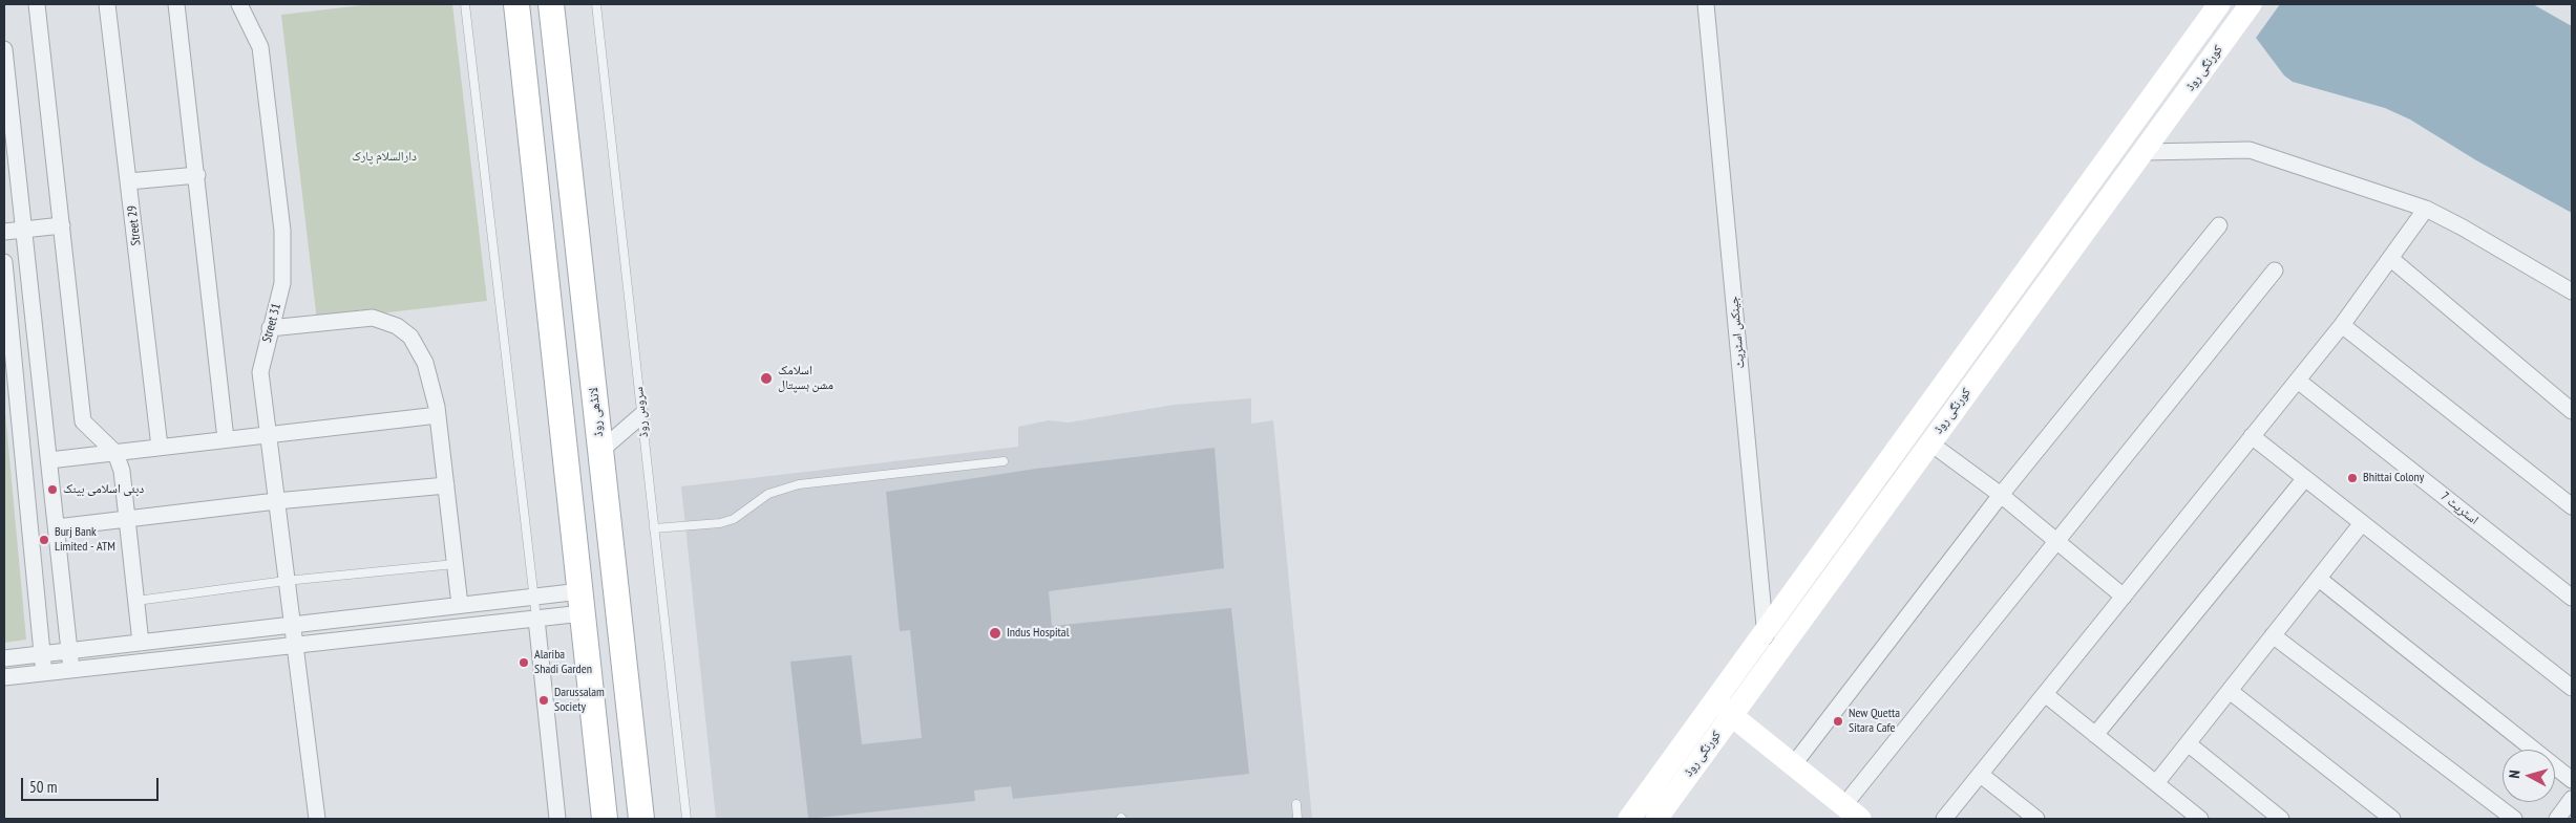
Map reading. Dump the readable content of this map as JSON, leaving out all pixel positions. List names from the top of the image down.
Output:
{
  "streets": {
    "main road": ["کورنگی روڈ", "لانڈھی روڈ"],
    "street": [
      "Street 29",
      "Street 31",
      "جینکس اسٹریٹ",
      "اسٹریٹ 7"
    ],
    "lane": ["سروس روڈ"]
  },
  "crossings": [
    ["کورنگی روڈ", "جینکس اسٹریٹ"]
  ],
  "parks": ["دارالسلام پارک"],
  "places": [
    "اسلامک مشن ہسپتال",
    "Bhittai Colony",
    "دبئی اسلامی بینک",
    "Burj Bank Limited - ATM",
    "Indus Hospital",
    "Alariba Shadi Garden",
    "Darussalam Society",
    "New Quetta Sitara Cafe"
  ],
  "scale_bar": "50 m",
  "north": "left"
}
